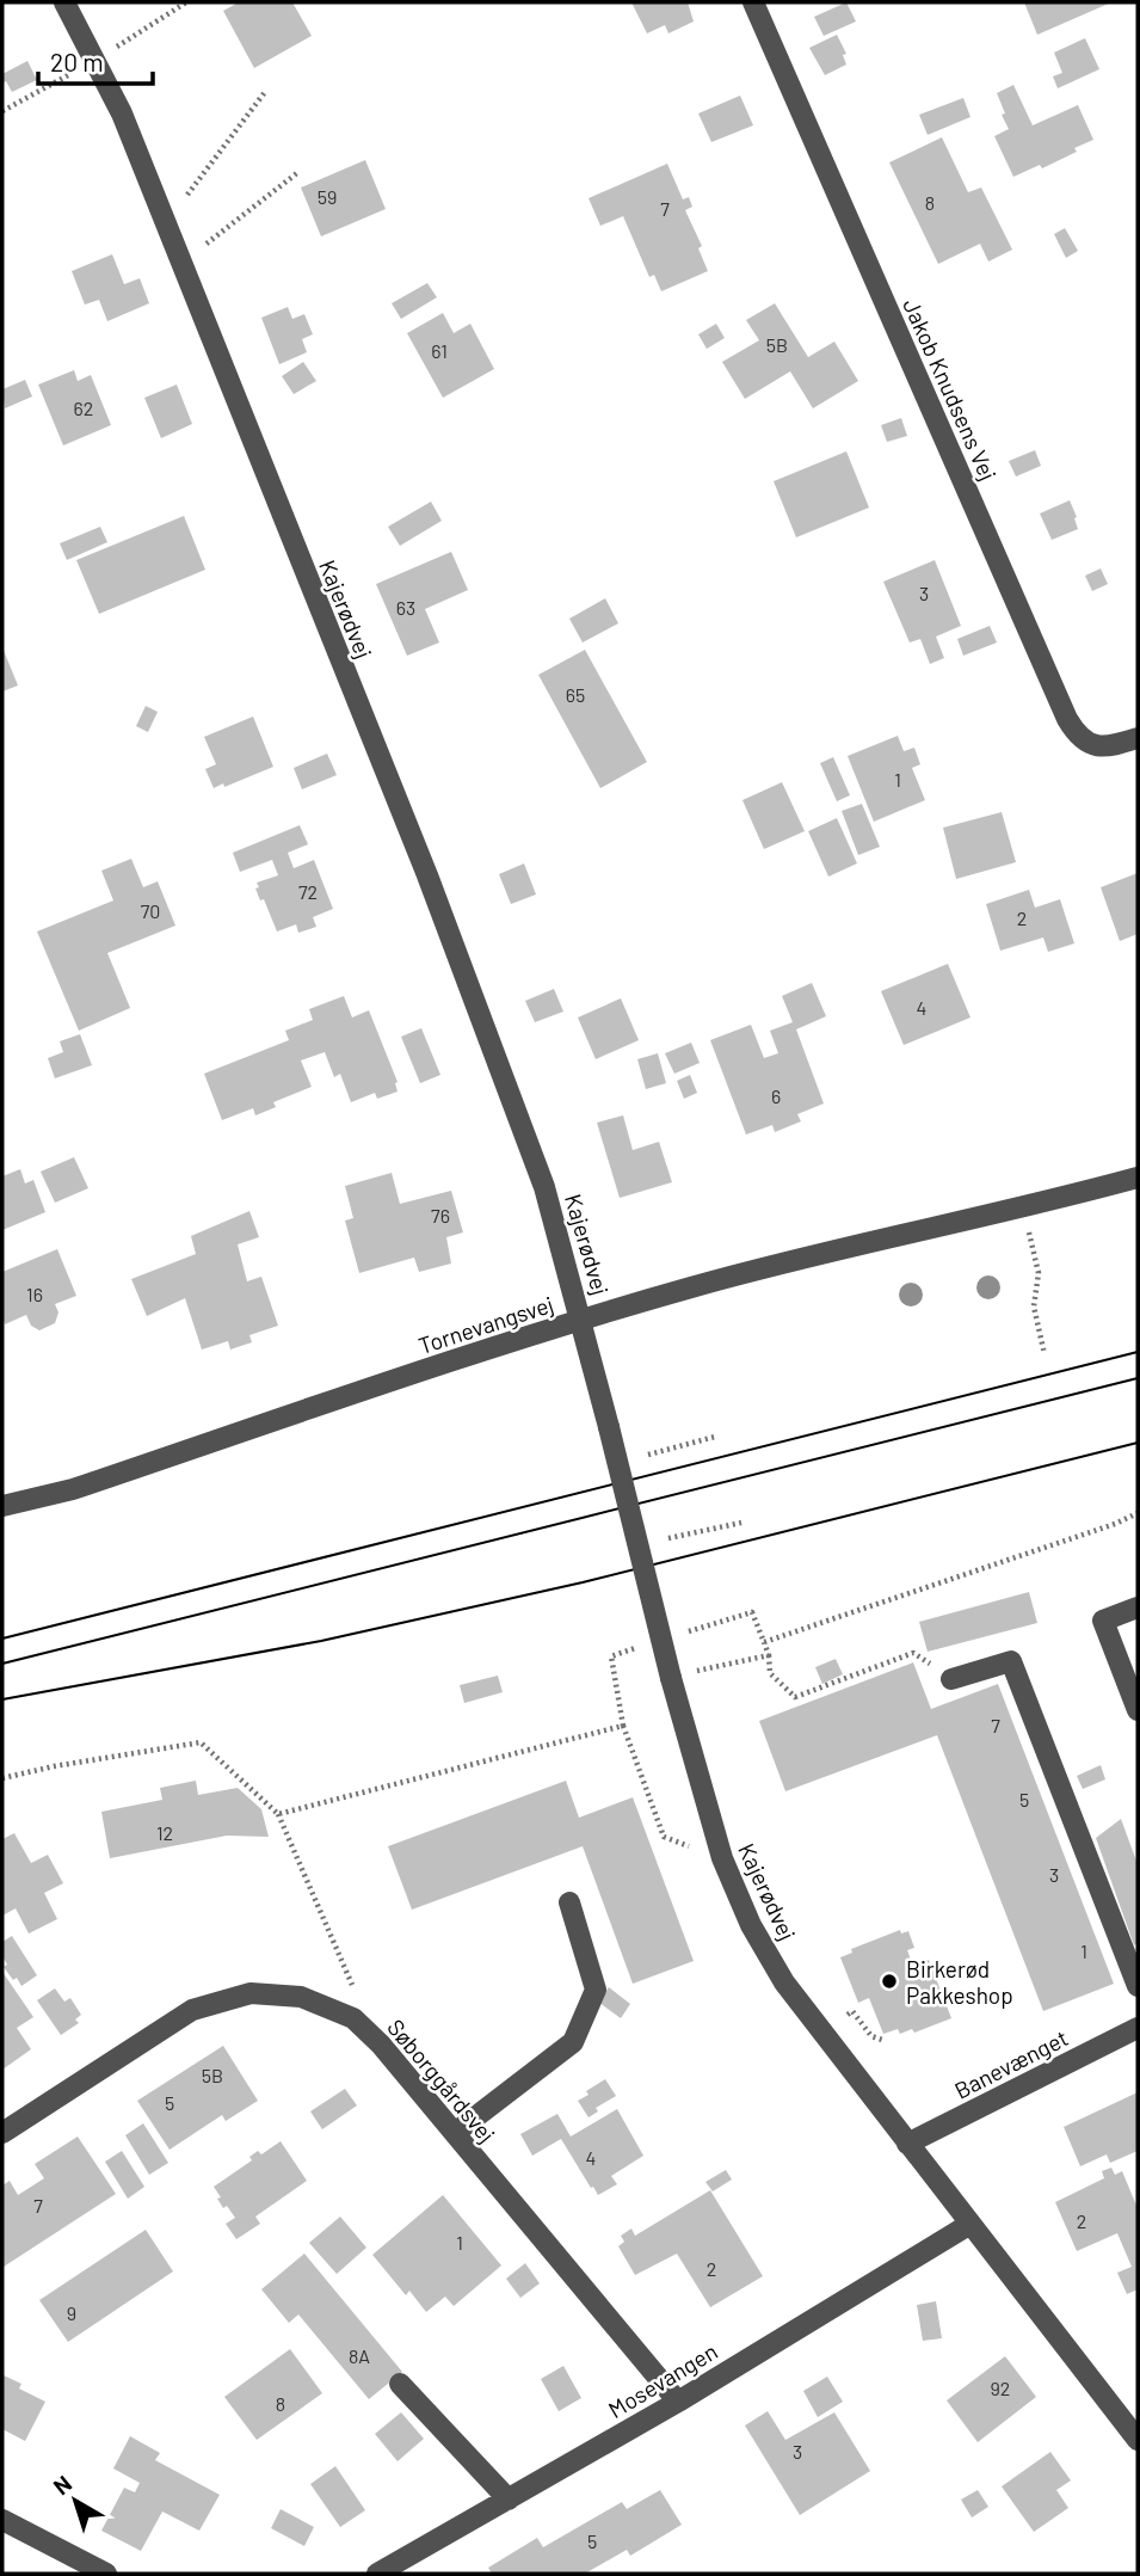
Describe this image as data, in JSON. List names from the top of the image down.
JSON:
{
  "streets": {
    "street": [
      "Jakob Knudsens Vej",
      "Kajerødvej",
      "Tornevangsvej",
      "Banevænget",
      "Søborggårdsvej",
      "Mosevangen"
    ]
  },
  "crossings": [
    ["Kajerødvej", "Tornevangsvej"],
    ["Kajerødvej", "Banevænget"],
    ["Kajerødvej", "Mosevangen"],
    ["Søborggårdsvej", "Mosevangen"]
  ],
  "places": ["Birkerød Pakkeshop"],
  "house_numbers": [
    "59",
    "8",
    "7",
    "5B",
    "61",
    "62",
    "3",
    "63",
    "65",
    "1",
    "72",
    "70",
    "2",
    "4",
    "6",
    "76",
    "16",
    "7",
    "5",
    "12",
    "3",
    "1",
    "5B",
    "5",
    "4",
    "7",
    "2",
    "1",
    "2",
    "9",
    "8A",
    "92",
    "8",
    "3",
    "5"
  ],
  "scale_bar": "20 m",
  "north": "top left"
}
